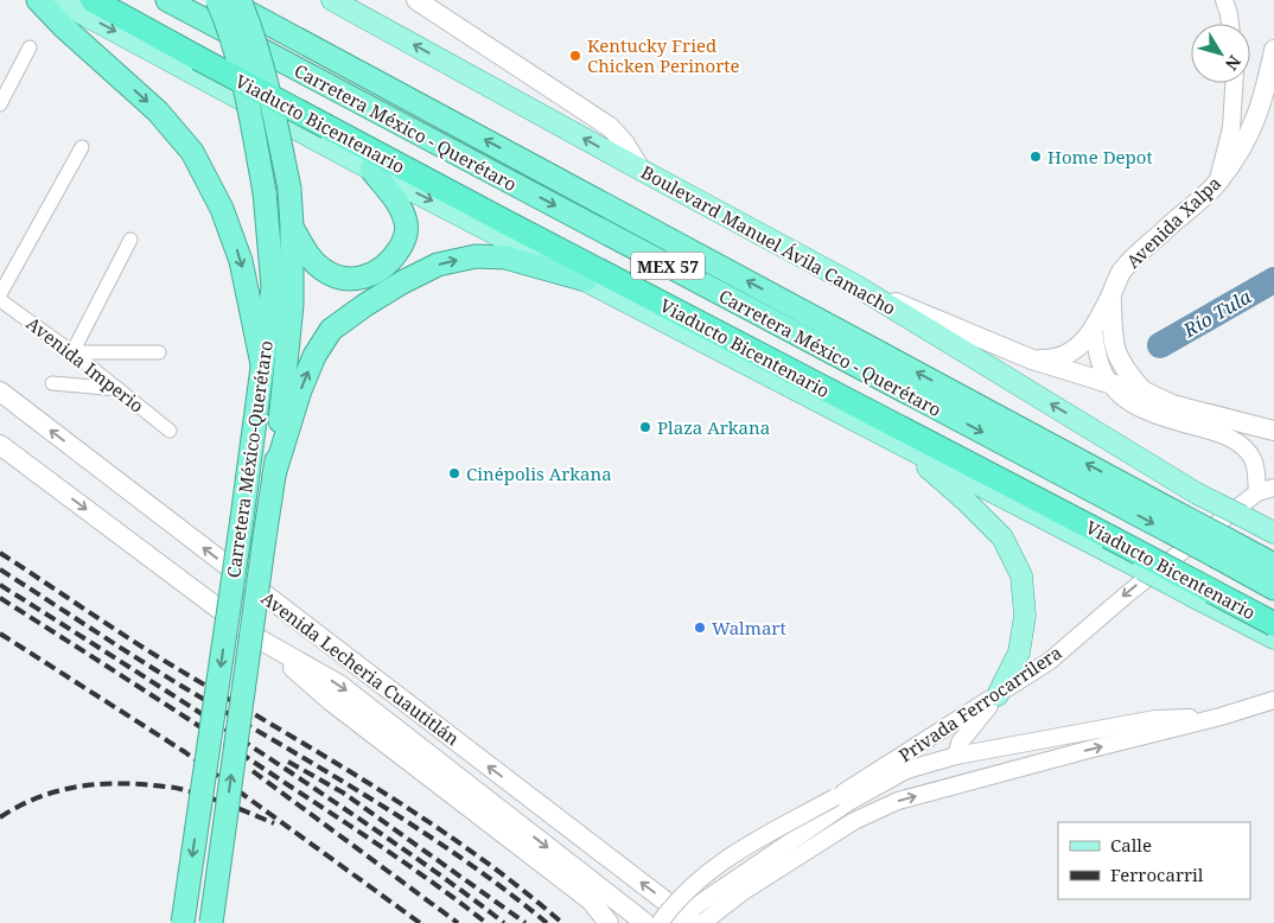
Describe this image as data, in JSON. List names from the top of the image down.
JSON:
{
  "streets": {
    "highway": [
      "Viaducto Bicentenario",
      "Carretera México - Querétaro",
      "MEX 57",
      "Carretera México-Querétaro"
    ],
    "main road": ["Avenida Xalpa", "Boulevard Manuel Ávila Camacho", "Avenida Lecheria Cuautitlán"],
    "street": ["Avenida Imperio", "Privada Ferrocarrilera"]
  },
  "water": ["Río Tula"],
  "places": [
    "Kentucky Fried Chicken Perinorte",
    "Home Depot",
    "Plaza Arkana",
    "Cinépolis Arkana",
    "Walmart"
  ],
  "legend": ["Calle", "Ferrocarril"],
  "north": "bottom right"
}
